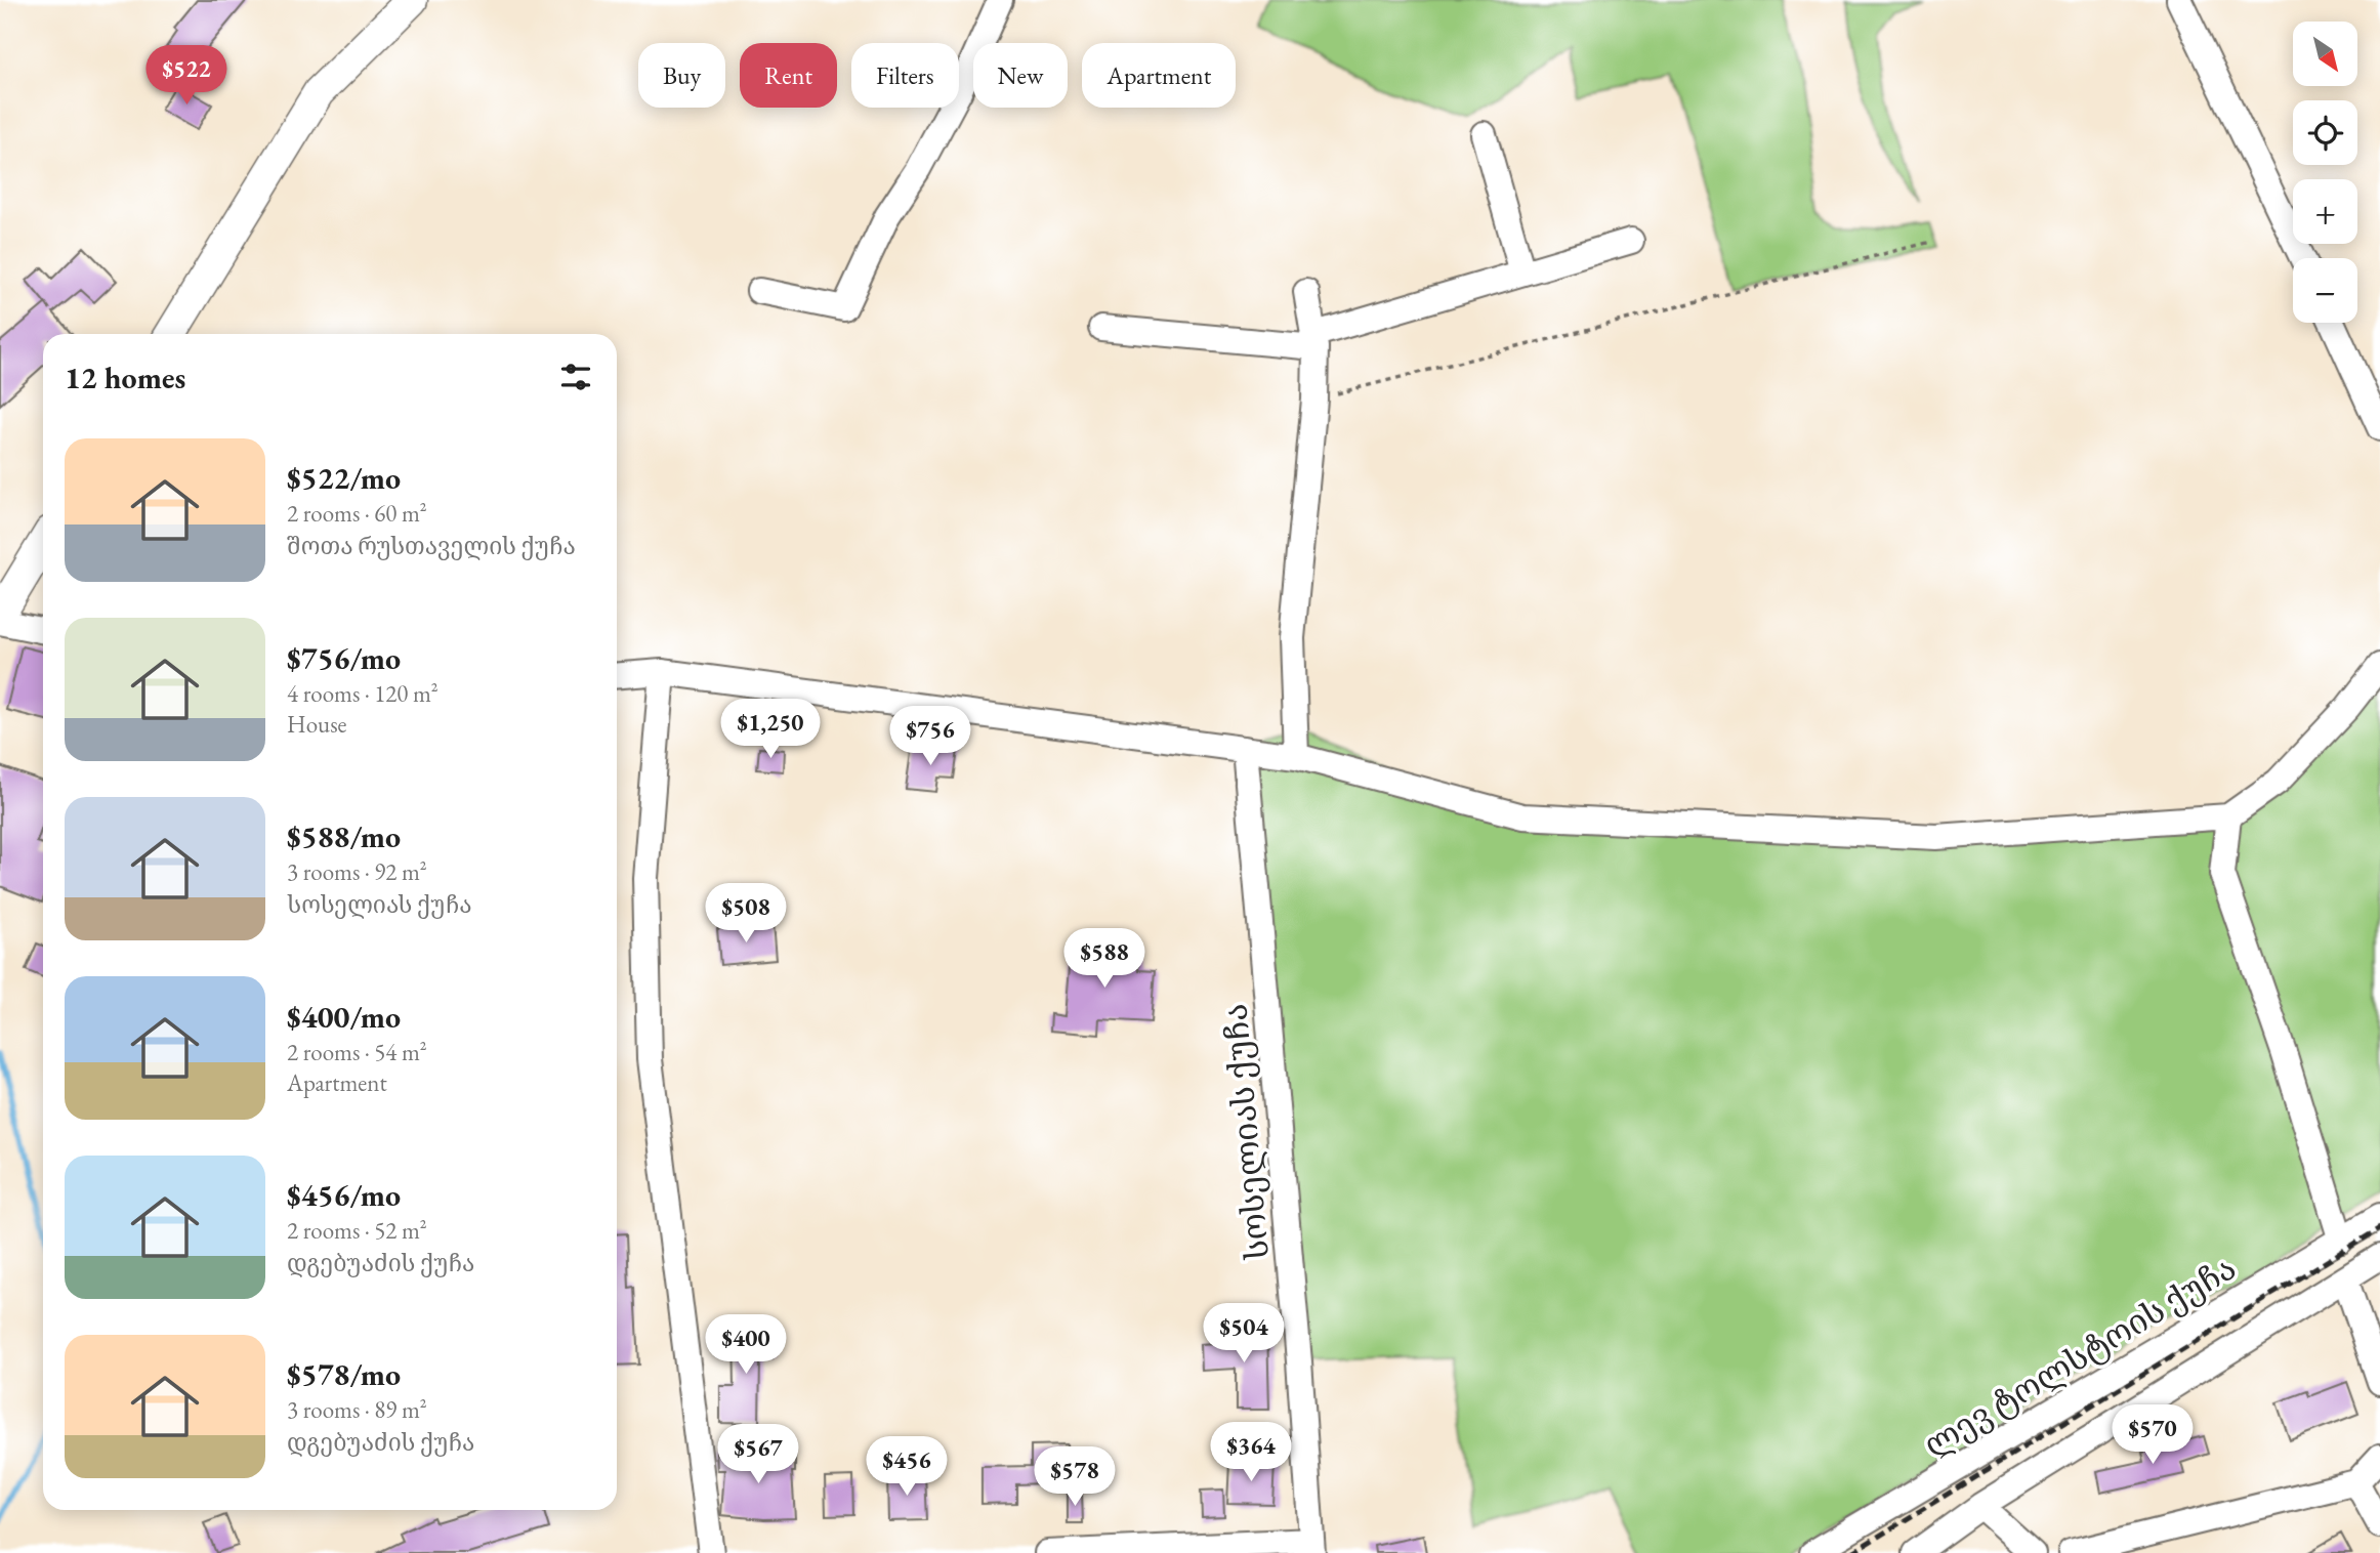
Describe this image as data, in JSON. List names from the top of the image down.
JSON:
{
  "streets": {
    "street": ["სოსელიას ქუჩა", "ლევ ტოლსტოის ქუჩა"]
  },
  "north": "bottom right",
  "page": {
    "map_buttons": ["+", "−"],
    "chip": [
      "Buy",
      "Rent",
      "Filters",
      "New",
      "Apartment"
    ],
    "price": [
      "$522",
      "$1,250",
      "$756",
      "$508",
      "$588",
      "$504",
      "$400",
      "$570",
      "$364",
      "$567",
      "$456",
      "$578"
    ],
    "heading": "12 homes",
    "list": [
      {
        "name": "$522/mo",
        "note": "2 rooms · 60 m² · შოთა რუსთაველის ქუჩა"
      },
      {
        "name": "$756/mo",
        "note": "4 rooms · 120 m² · House"
      },
      {
        "name": "$588/mo",
        "note": "3 rooms · 92 m² · სოსელიას ქუჩა"
      },
      {
        "name": "$400/mo",
        "note": "2 rooms · 54 m² · Apartment"
      },
      {
        "name": "$456/mo",
        "note": "2 rooms · 52 m² · დგებუაძის ქუჩა"
      },
      {
        "name": "$578/mo",
        "note": "3 rooms · 89 m² · დგებუაძის ქუჩა"
      }
    ]
  }
}
